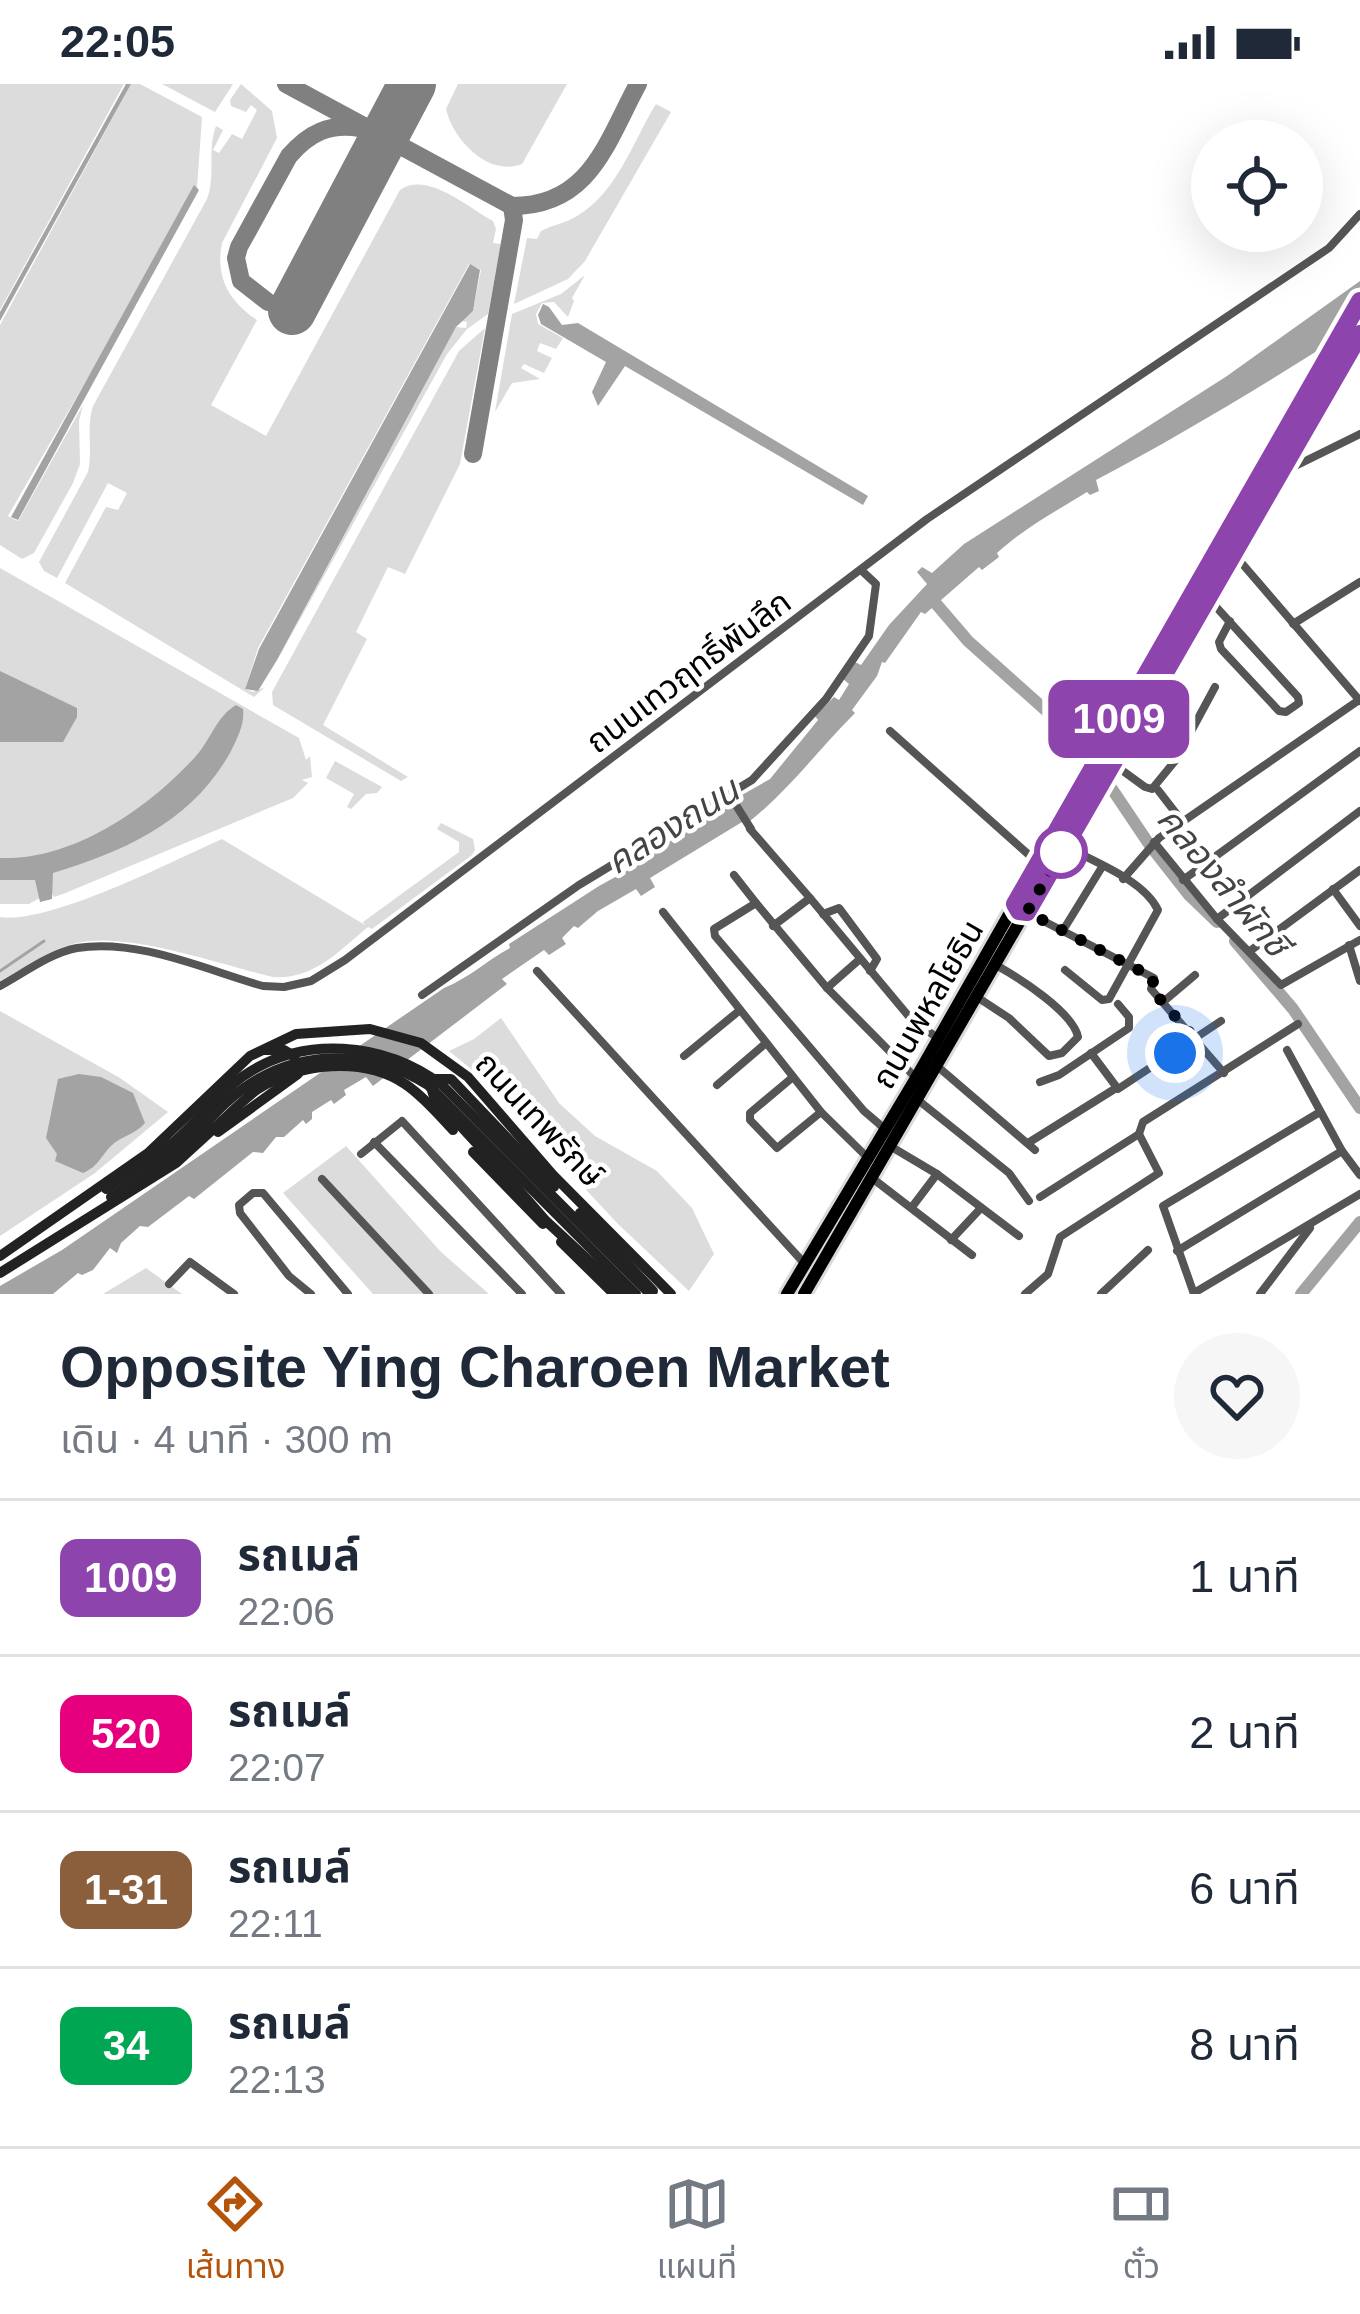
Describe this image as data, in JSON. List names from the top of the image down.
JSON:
{
  "streets": {
    "main road": ["ถนนพหลโยธิน", "ถนนเทพรักษ์"],
    "street": ["ถนนเทวฤทธิ์พันลึก"]
  },
  "water": ["คลองถนน", "คลองลำผักชี"],
  "lines": ["bus line 1009"],
  "page": {
    "status": "22:05",
    "on_map": "1009",
    "heading": ["Opposite Ying Charoen Market", "เดิน · 4 นาที · 300 m"],
    "list": [
      {
        "mark": "1009",
        "name": "รถเมล์",
        "note": "22:06",
        "value": "1 นาที"
      },
      {
        "mark": "520",
        "name": "รถเมล์",
        "note": "22:07",
        "value": "2 นาที"
      },
      {
        "mark": "1-31",
        "name": "รถเมล์",
        "note": "22:11",
        "value": "6 นาที"
      },
      {
        "mark": "34",
        "name": "รถเมล์",
        "note": "22:13",
        "value": "8 นาที"
      }
    ],
    "tabs": ["เส้นทาง", "แผนที่", "ตั๋ว"]
  }
}
